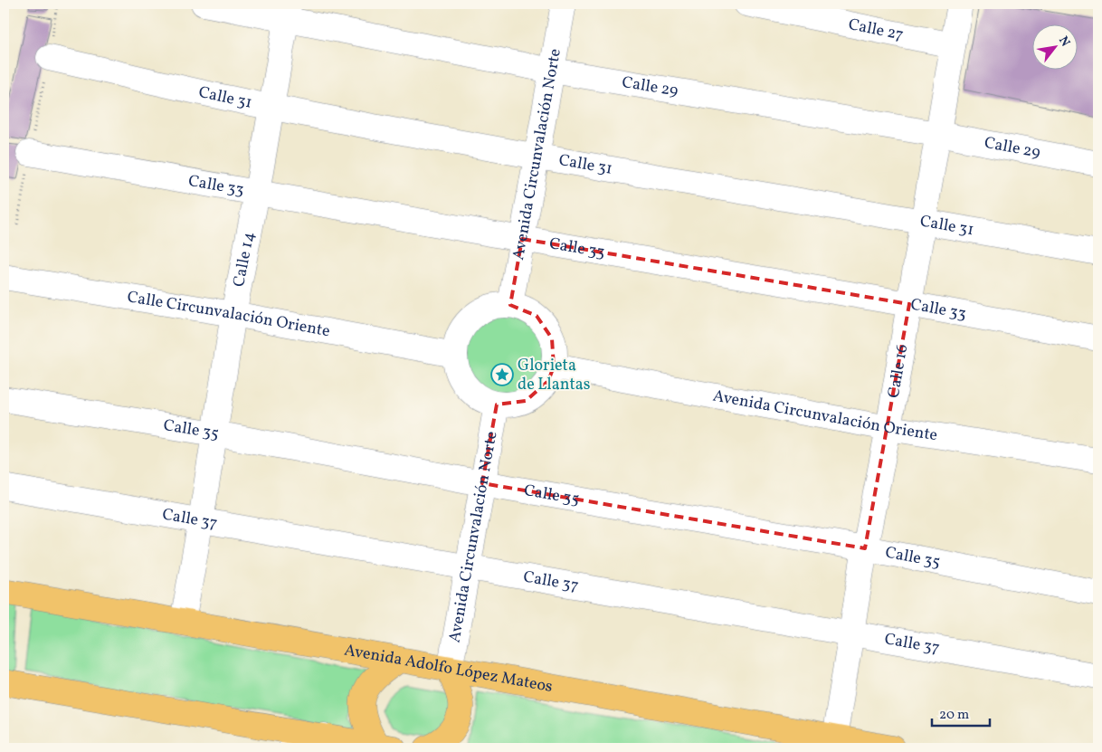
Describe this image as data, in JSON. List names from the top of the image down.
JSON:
{
  "streets": {
    "main road": ["Avenida Adolfo López Mateos"],
    "street": [
      "Calle 27",
      "Calle 29",
      "Calle 31",
      "Avenida Circunvalación Norte",
      "Calle 33",
      "Calle 14",
      "Calle Circunvalación Oriente",
      "Calle 16",
      "Avenida Circunvalación Oriente",
      "Calle 35",
      "Calle 37"
    ]
  },
  "crossings": [
    ["Calle 27", "Calle 16"],
    ["Calle 29", "Avenida Circunvalación Norte"],
    ["Calle 29", "Calle 14"],
    ["Calle 29", "Calle 16"],
    ["Calle 31", "Avenida Circunvalación Norte"],
    ["Calle 31", "Calle 14"],
    ["Calle 31", "Calle 16"],
    ["Avenida Circunvalación Norte", "Calle 33"],
    ["Avenida Circunvalación Norte", "Calle Circunvalación Oriente"],
    ["Avenida Circunvalación Norte", "Avenida Circunvalación Oriente"],
    ["Avenida Circunvalación Norte", "Calle 35"],
    ["Avenida Circunvalación Norte", "Calle 37"],
    ["Avenida Circunvalación Norte", "Avenida Adolfo López Mateos"],
    ["Calle 33", "Calle 14"],
    ["Calle 33", "Calle 16"],
    ["Calle 14", "Calle Circunvalación Oriente"],
    ["Calle 14", "Calle 35"],
    ["Calle 14", "Calle 37"],
    ["Calle 14", "Avenida Adolfo López Mateos"],
    ["Calle Circunvalación Oriente", "Avenida Circunvalación Oriente"],
    ["Calle 16", "Avenida Circunvalación Oriente"],
    ["Calle 16", "Calle 35"],
    ["Calle 16", "Calle 37"],
    ["Calle 16", "Avenida Adolfo López Mateos"]
  ],
  "places": {
    "place": ["Glorieta de Llantas"]
  },
  "scale_bar": "20 m",
  "north": "top right"
}
